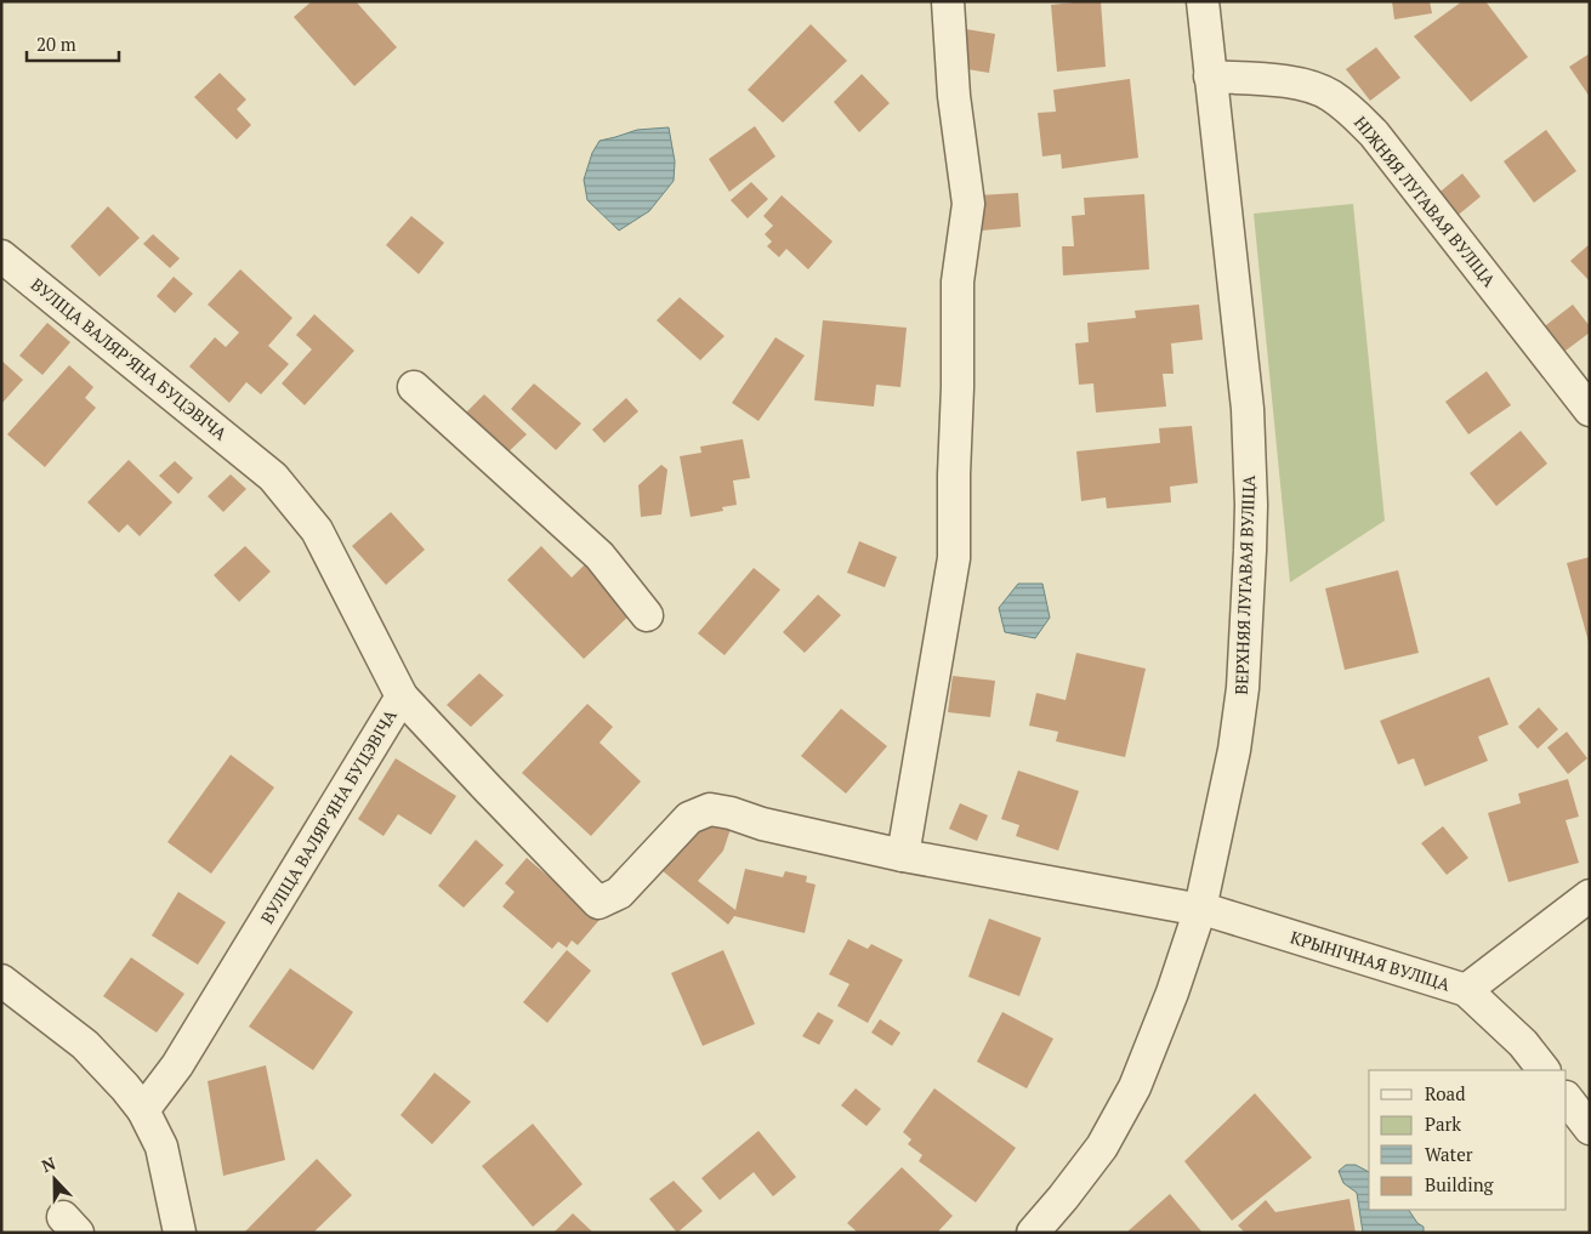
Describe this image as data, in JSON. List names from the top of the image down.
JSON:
{
  "streets": {
    "street": [
      "НІЖНЯЯ ЛУГАВАЯ ВУЛІЦА",
      "ВУЛІЦА ВАЛЯР'ЯНА БУЦЭВІЧА",
      "ВЕРХНЯЯ ЛУГАВАЯ ВУЛІЦА",
      "КРЫНІЧНАЯ ВУЛІЦА"
    ]
  },
  "crossings": [
    ["НІЖНЯЯ ЛУГАВАЯ ВУЛІЦА", "ВЕРХНЯЯ ЛУГАВАЯ ВУЛІЦА"],
    ["ВУЛІЦА ВАЛЯР'ЯНА БУЦЭВІЧА", "КРЫНІЧНАЯ ВУЛІЦА"],
    ["ВЕРХНЯЯ ЛУГАВАЯ ВУЛІЦА", "КРЫНІЧНАЯ ВУЛІЦА"]
  ],
  "legend": [
    "Road",
    "Park",
    "Water",
    "Building"
  ],
  "scale_bar": "20 m",
  "north": "top"
}
